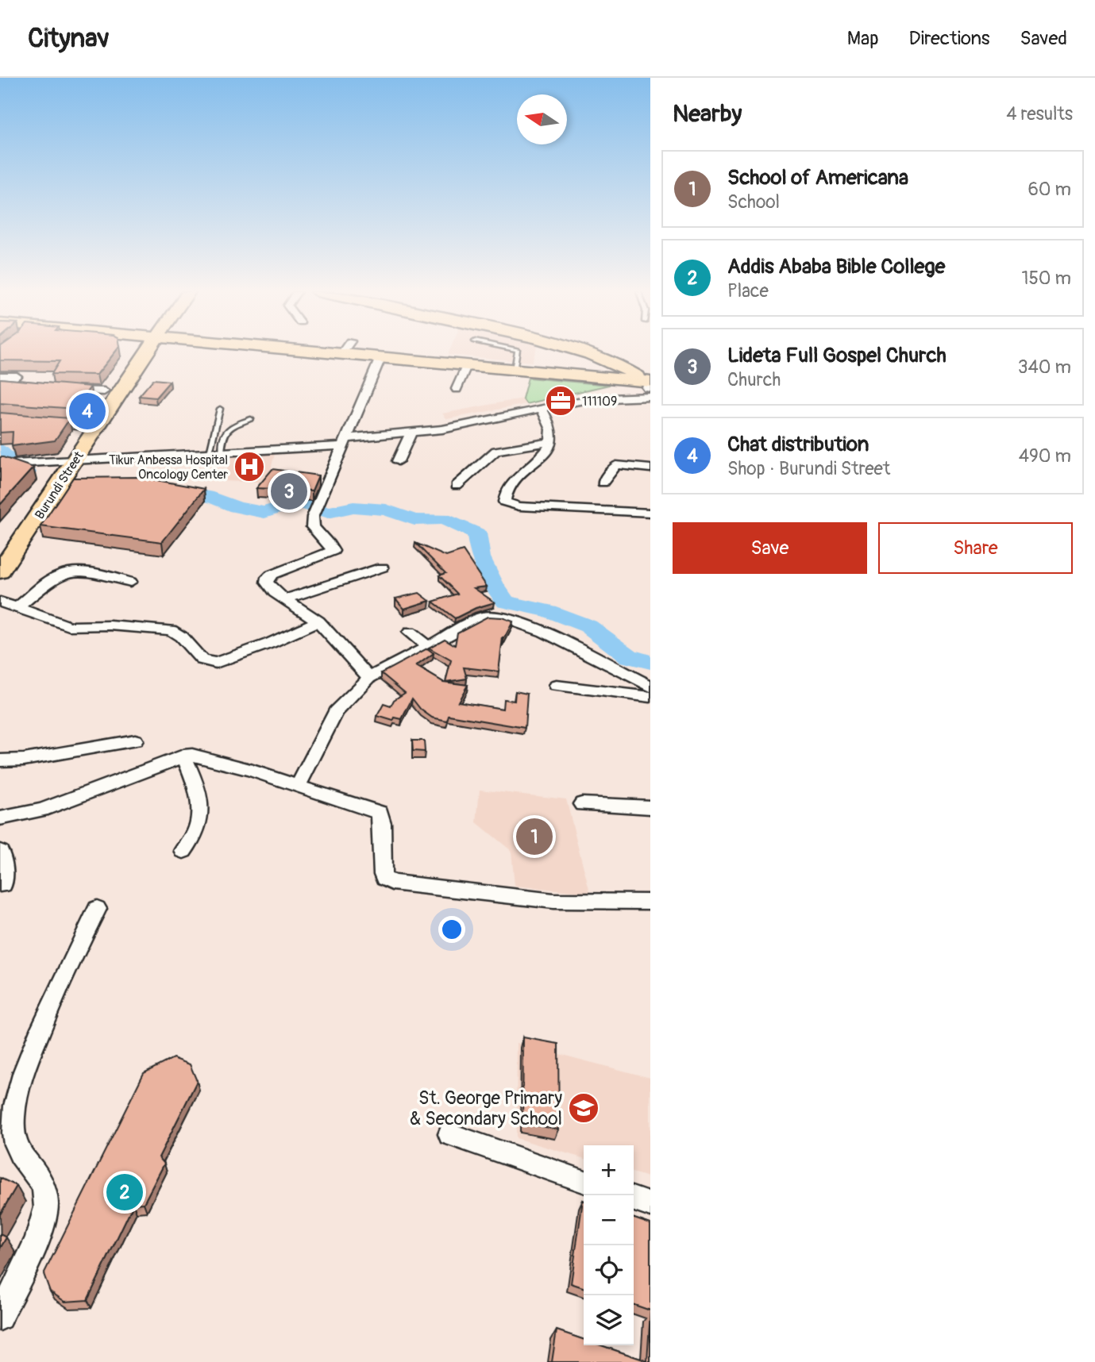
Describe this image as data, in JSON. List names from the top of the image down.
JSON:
{
  "streets": {
    "main road": ["Burundi Street"]
  },
  "places": {
    "office": ["111109"],
    "hospital": ["Tikur Anbessa Hospital Oncology Center"],
    "school or university": ["St. George Primary & Secondary School"]
  },
  "north": "left",
  "page": {
    "header": "Citynav",
    "nav": ["Map", "Directions", "Saved"],
    "heading": ["Nearby", "4 results"],
    "list": [
      {
        "mark": "1",
        "name": "School of Americana",
        "note": "School",
        "value": "60 m"
      },
      {
        "mark": "2",
        "name": "Addis Ababa Bible College",
        "note": "Place",
        "value": "150 m"
      },
      {
        "mark": "3",
        "name": "Lideta Full Gospel Church",
        "note": "Church",
        "value": "340 m"
      },
      {
        "mark": "4",
        "name": "Chat distribution",
        "note": "Shop · Burundi Street",
        "value": "490 m"
      }
    ],
    "pins": [
      "4",
      "3",
      "1",
      "2"
    ],
    "buttons": ["Save", "Share"],
    "map_buttons": ["+", "−"]
  }
}
